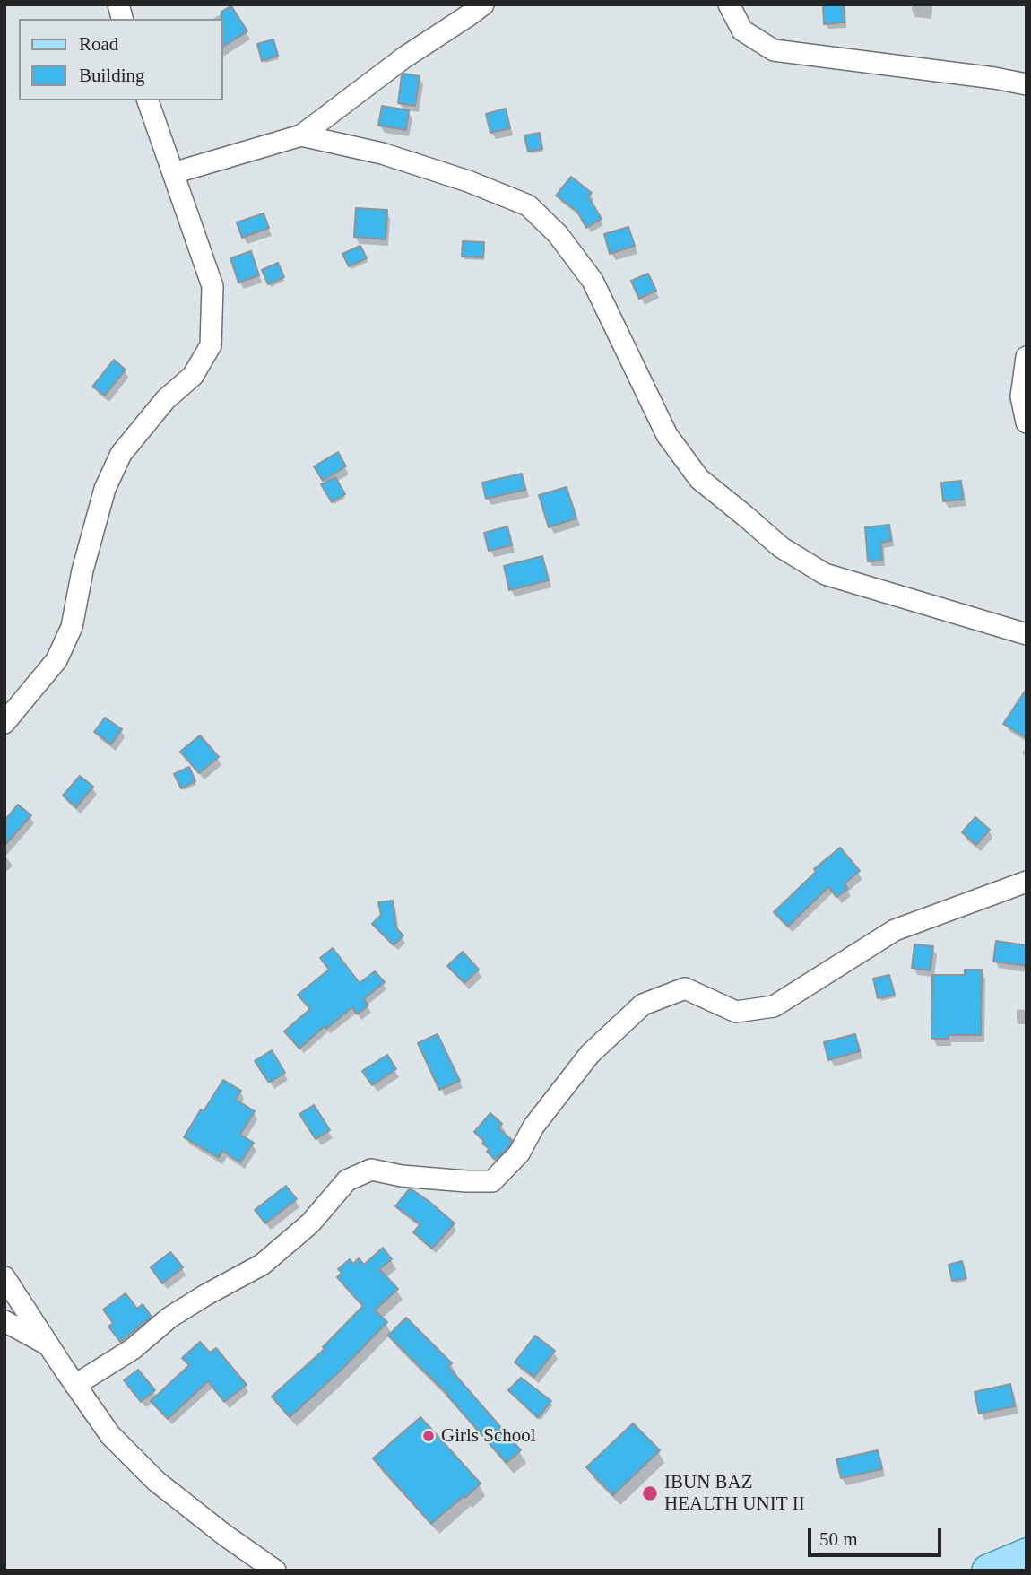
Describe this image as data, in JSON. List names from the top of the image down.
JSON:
{
  "places": ["Girls School", "IBUN BAZ HEALTH UNIT II"],
  "legend": ["Road", "Building"],
  "scale_bar": "50 m"
}
